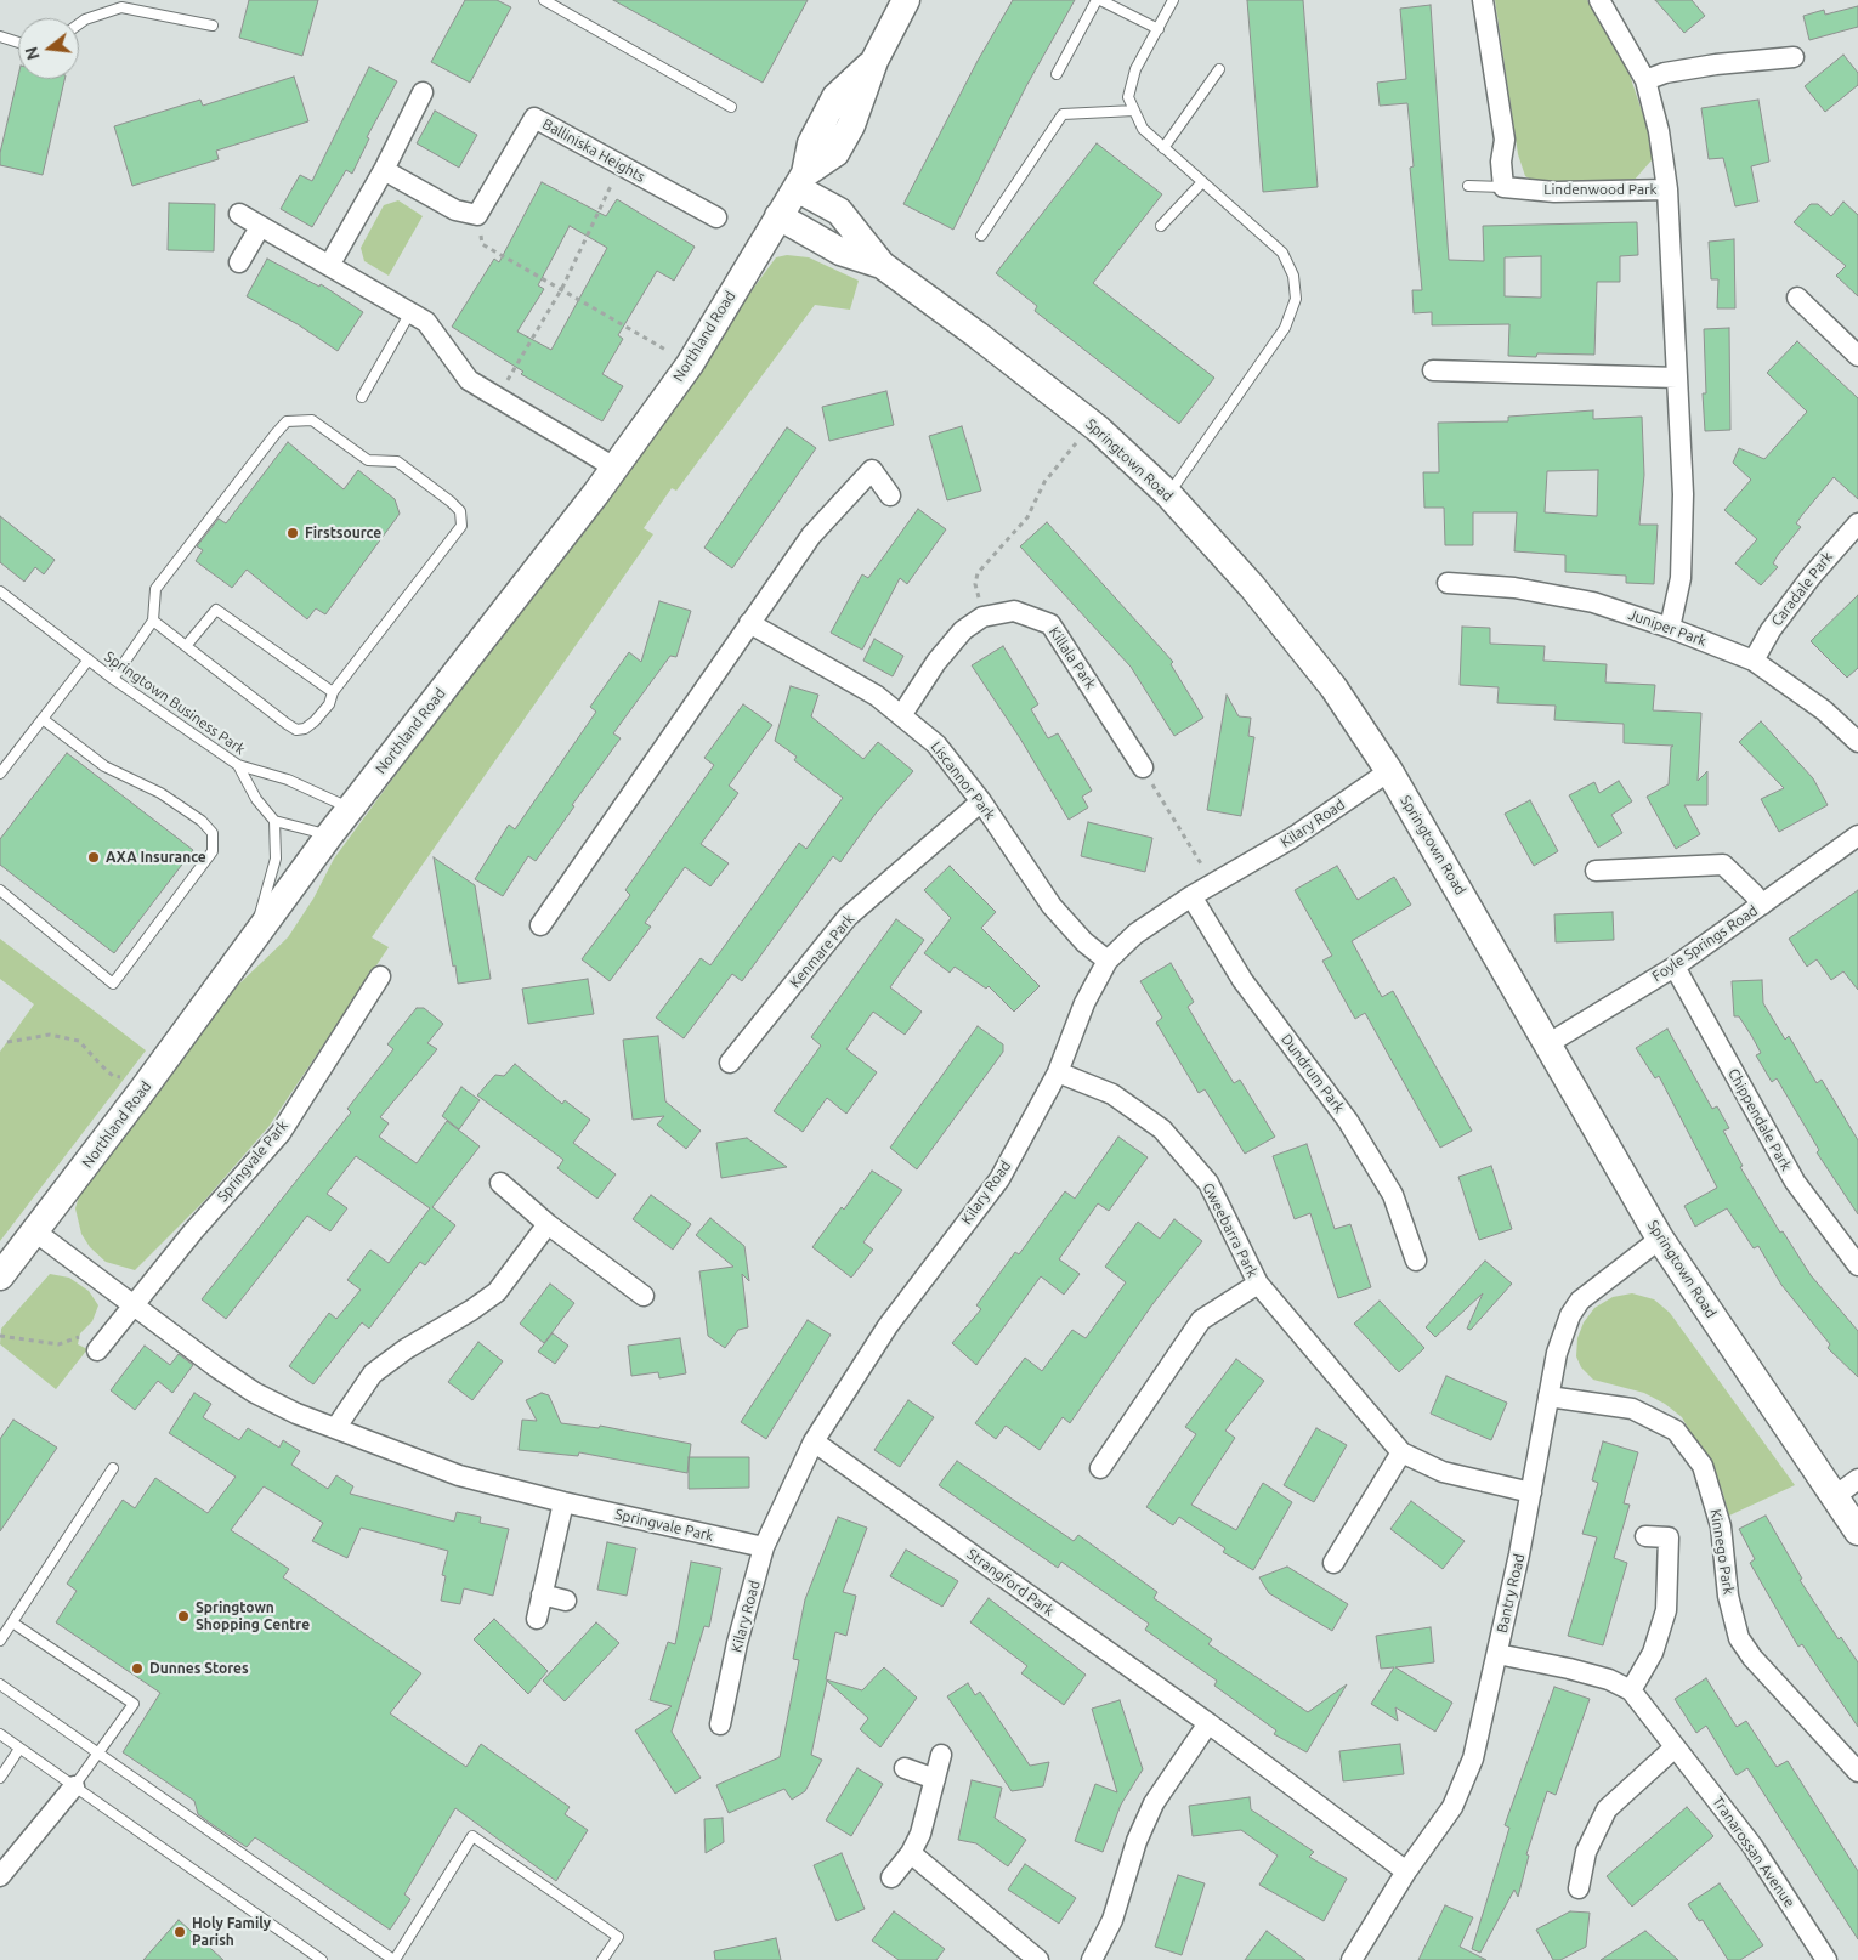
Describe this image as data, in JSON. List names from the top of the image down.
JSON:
{
  "streets": {
    "main road": ["Northland Road", "Springtown Road"],
    "street": [
      "Balliniska Heights",
      "Lindenwood Park",
      "Caradale Park",
      "Juniper Park",
      "Killala Park",
      "Liscannor Park",
      "Kilary Road",
      "Foyle Springs Road",
      "Kenmare Park",
      "Dundrum Park",
      "Chippendale Park",
      "Springvale Park",
      "Gweebarra Park",
      "Kinnego Park",
      "Strangford Park",
      "Bantry Road",
      "Tranarossan Avenue"
    ],
    "lane": ["Springtown Business Park"]
  },
  "crossings": [
    ["Lindenwood Park", "Juniper Park"],
    ["Northland Road", "Springtown Road"],
    ["Northland Road", "Springtown Business Park"],
    ["Northland Road", "Springvale Park"],
    ["Springtown Road", "Kilary Road"],
    ["Springtown Road", "Foyle Springs Road"],
    ["Springtown Road", "Bantry Road"],
    ["Caradale Park", "Juniper Park"],
    ["Killala Park", "Liscannor Park"],
    ["Liscannor Park", "Kilary Road"],
    ["Liscannor Park", "Kenmare Park"],
    ["Kilary Road", "Dundrum Park"],
    ["Kilary Road", "Springvale Park"],
    ["Kilary Road", "Gweebarra Park"],
    ["Kilary Road", "Strangford Park"],
    ["Foyle Springs Road", "Chippendale Park"],
    ["Gweebarra Park", "Bantry Road"],
    ["Kinnego Park", "Bantry Road"],
    ["Strangford Park", "Bantry Road"],
    ["Bantry Road", "Tranarossan Avenue"]
  ],
  "places": [
    "Firstsource",
    "AXA Insurance",
    "Springtown Shopping Centre",
    "Dunnes Stores",
    "Holy Family Parish"
  ],
  "north": "left"
}
